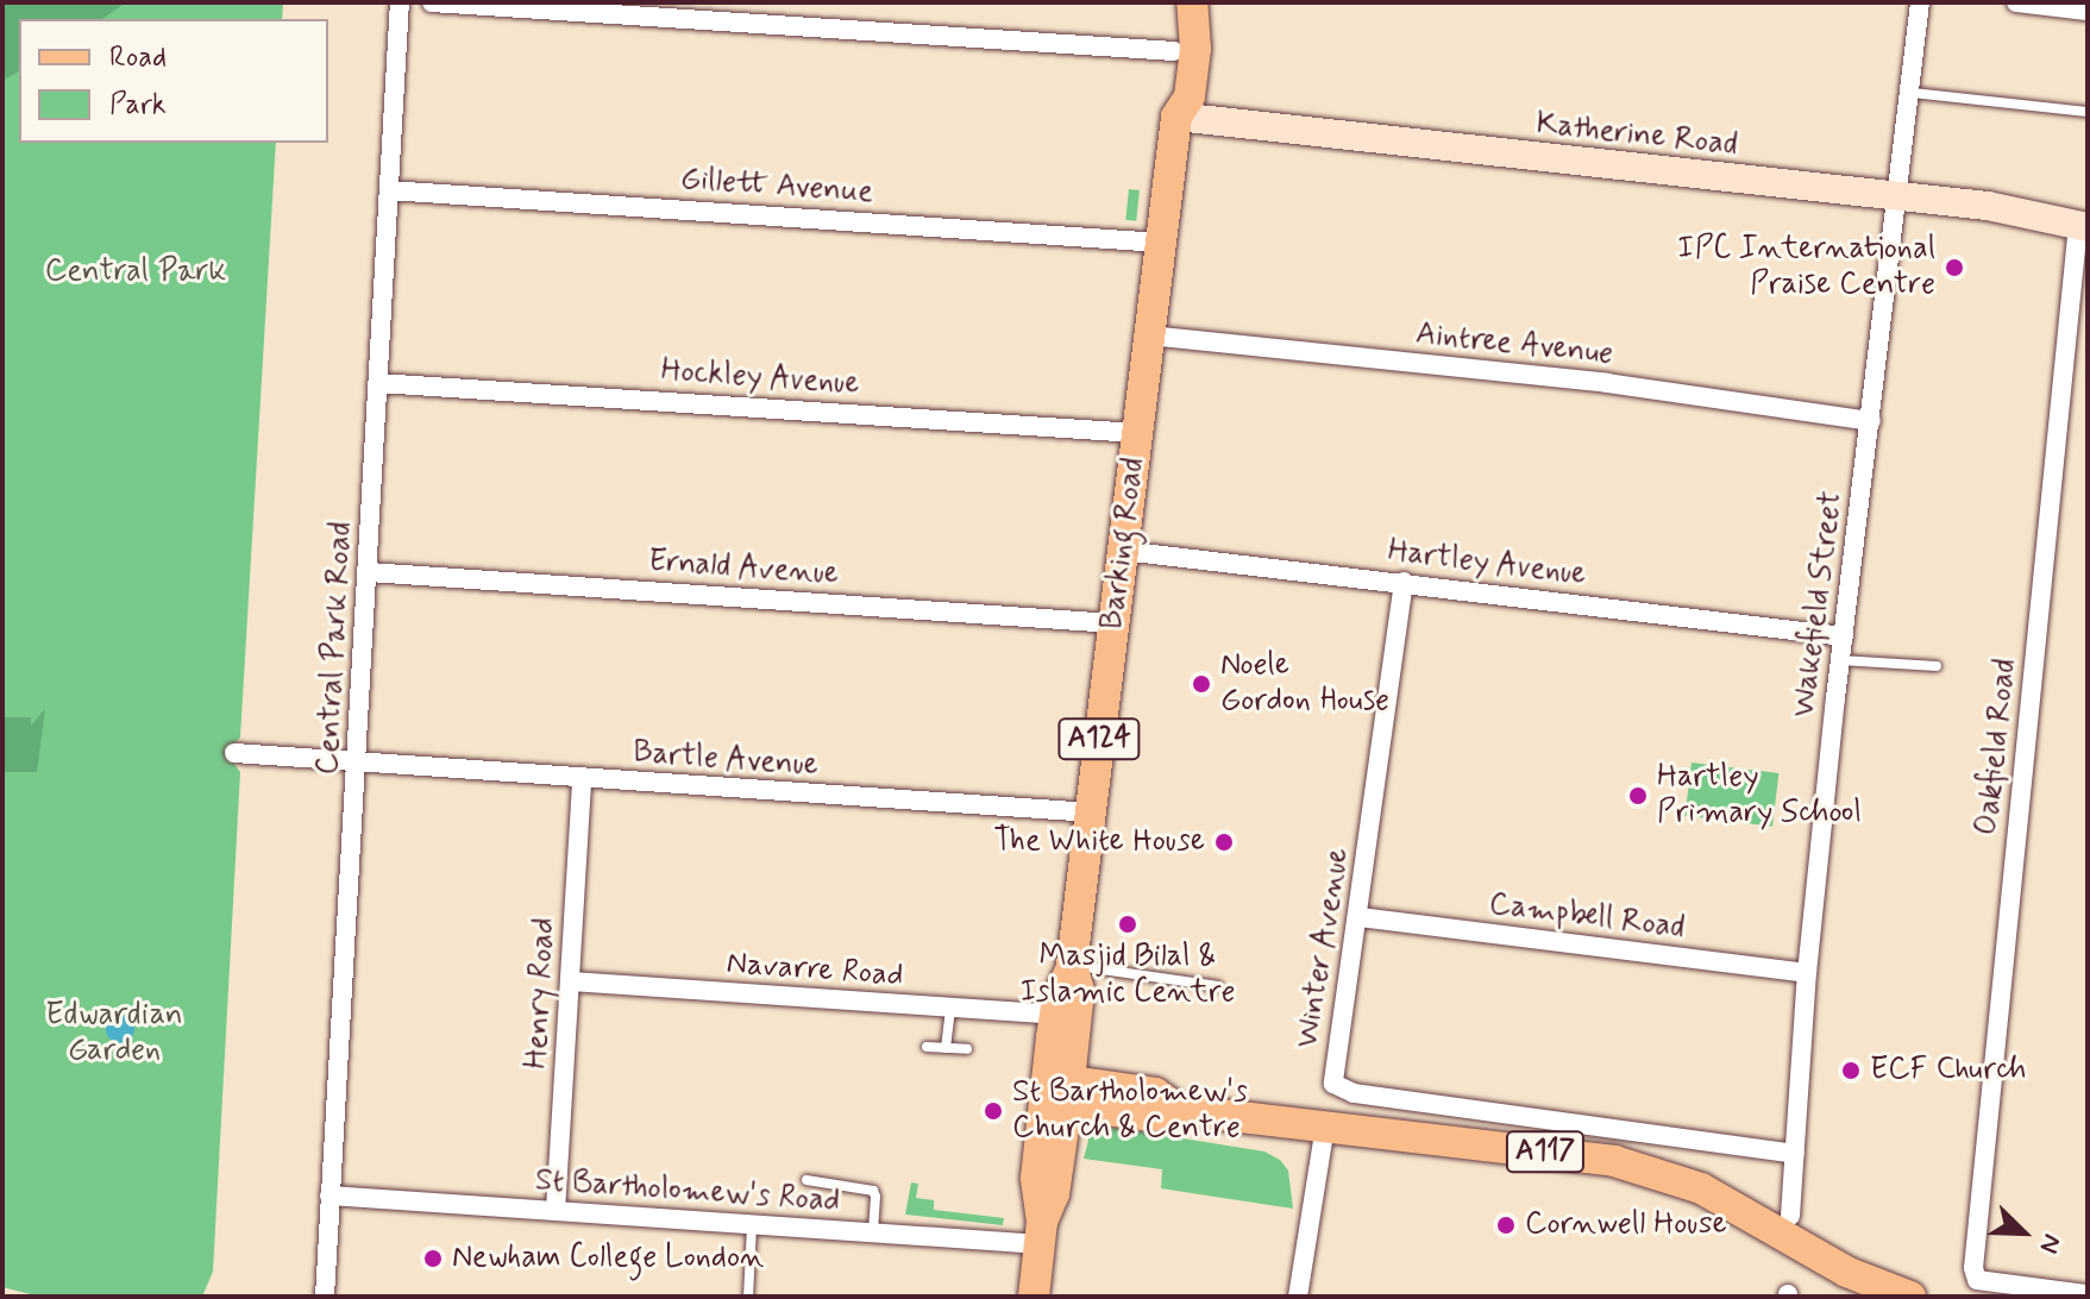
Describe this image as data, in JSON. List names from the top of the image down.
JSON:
{
  "streets": {
    "main road": [
      "Katherine Road",
      "Barking Road",
      "A124",
      "A117"
    ],
    "street": [
      "Gillett Avenue",
      "Aintree Avenue",
      "Hockley Avenue",
      "Hartley Avenue",
      "Ernald Avenue",
      "Wakefield Street",
      "Central Park Road",
      "Oakfield Road",
      "Bartle Avenue",
      "Campbell Road",
      "Winter Avenue",
      "Navarre Road",
      "Henry Road",
      "St Bartholomew's Road"
    ]
  },
  "crossings": [
    ["Katherine Road", "Barking Road"],
    ["Katherine Road", "Wakefield Street"],
    ["Katherine Road", "Oakfield Road"],
    ["Gillett Avenue", "Barking Road"],
    ["Gillett Avenue", "Central Park Road"],
    ["Aintree Avenue", "Barking Road"],
    ["Aintree Avenue", "Wakefield Street"],
    ["Hockley Avenue", "Barking Road"],
    ["Hockley Avenue", "Central Park Road"],
    ["Barking Road", "Hartley Avenue"],
    ["Barking Road", "Ernald Avenue"],
    ["Barking Road", "Bartle Avenue"],
    ["Barking Road", "Navarre Road"],
    ["Barking Road", "A117"],
    ["Barking Road", "St Bartholomew's Road"],
    ["Hartley Avenue", "Wakefield Street"],
    ["Hartley Avenue", "Winter Avenue"],
    ["Ernald Avenue", "Central Park Road"],
    ["Wakefield Street", "Campbell Road"],
    ["Wakefield Street", "Winter Avenue"],
    ["Central Park Road", "Bartle Avenue"],
    ["Central Park Road", "St Bartholomew's Road"],
    ["Bartle Avenue", "Henry Road"],
    ["Campbell Road", "Winter Avenue"],
    ["Navarre Road", "Henry Road"],
    ["Henry Road", "St Bartholomew's Road"]
  ],
  "parks": ["Central Park", "Edwardian Garden"],
  "places": [
    "IPC International Praise Centre",
    "Noele Gordon House",
    "Hartley Primary School",
    "The White House",
    "Masjid Bilal & Islamic Centre",
    "ECF Church",
    "St Bartholomew's Church & Centre",
    "Cornwell House",
    "Newham College London"
  ],
  "legend": ["Road", "Park"],
  "north": "bottom right"
}
